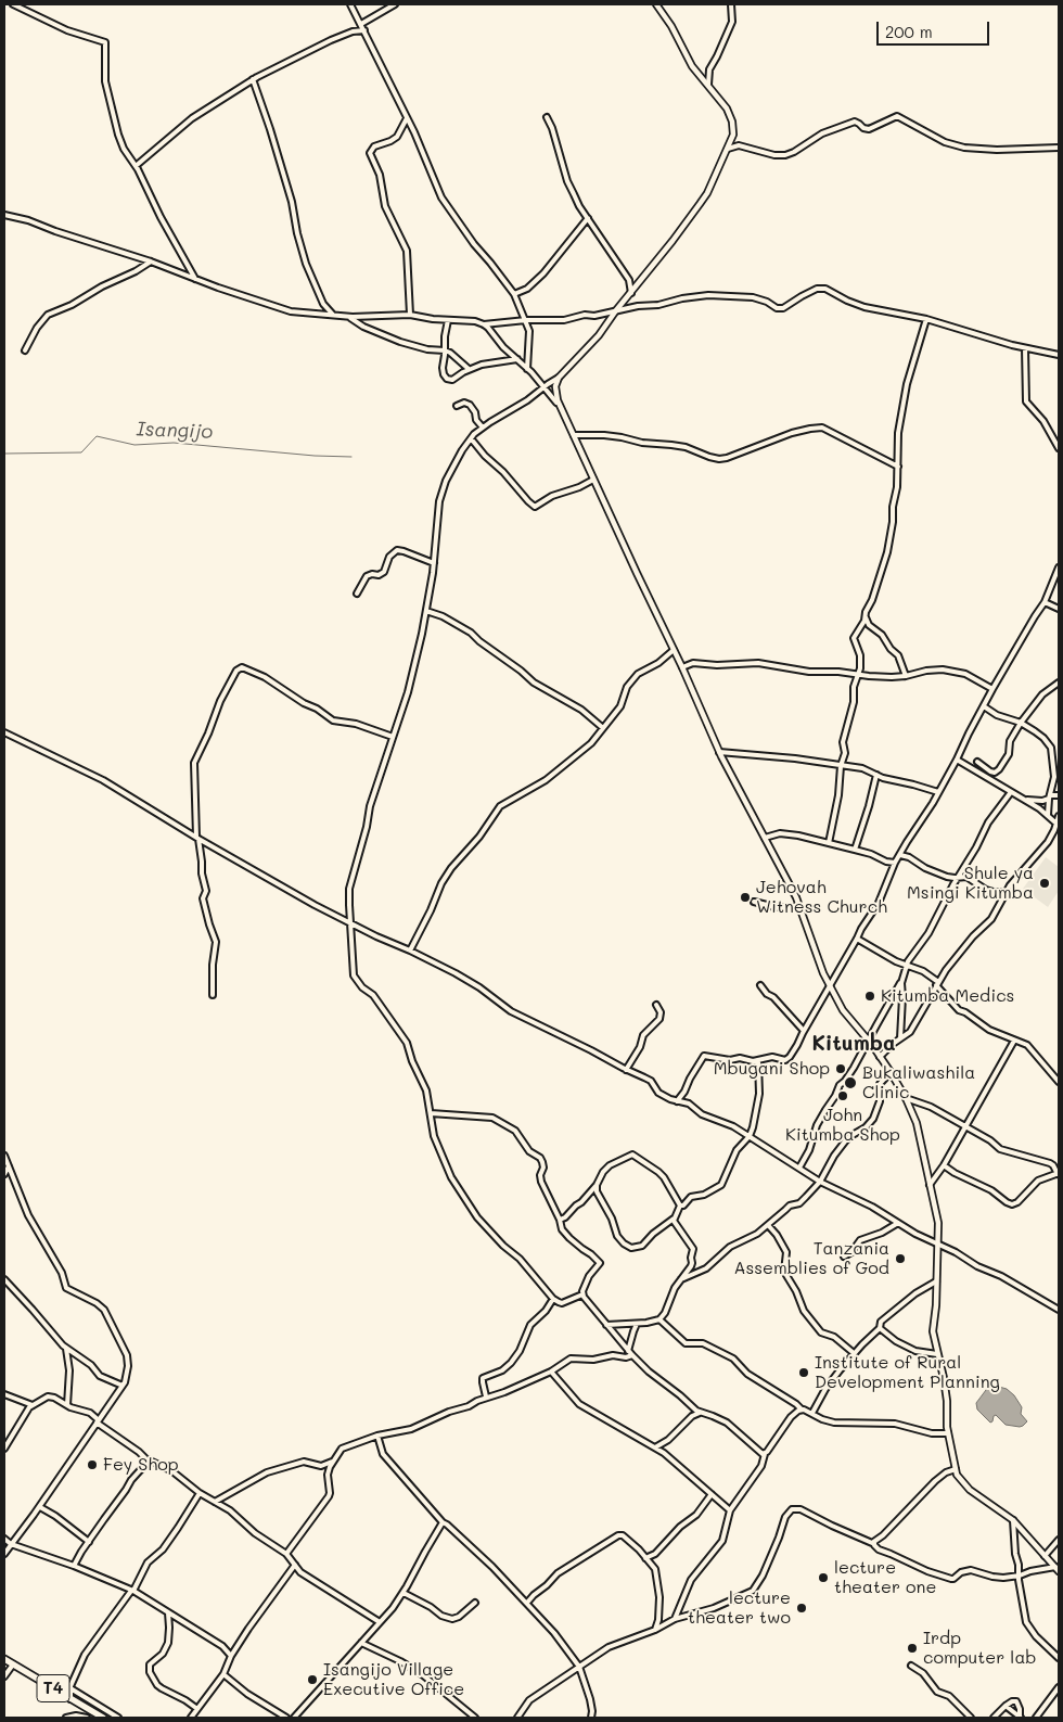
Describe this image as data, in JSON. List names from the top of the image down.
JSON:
{
  "streets": {
    "highway": ["T4"]
  },
  "districts": ["Kitumba"],
  "water": ["Isangijo"],
  "places": [
    "Shule ya Msingi Kitumba",
    "Jehovah Witness Church",
    "Kitumba Medics",
    "Mbugani Shop",
    "Bukaliwashila Clinic",
    "John Kitumba Shop",
    "Tanzania Assemblies of God",
    "Institute of Rural Development Planning",
    "Fey Shop",
    "lecture theater one",
    "lecture theater two",
    "Irdp computer lab",
    "Isangijo Village Executive Office"
  ],
  "scale_bar": "200 m"
}
